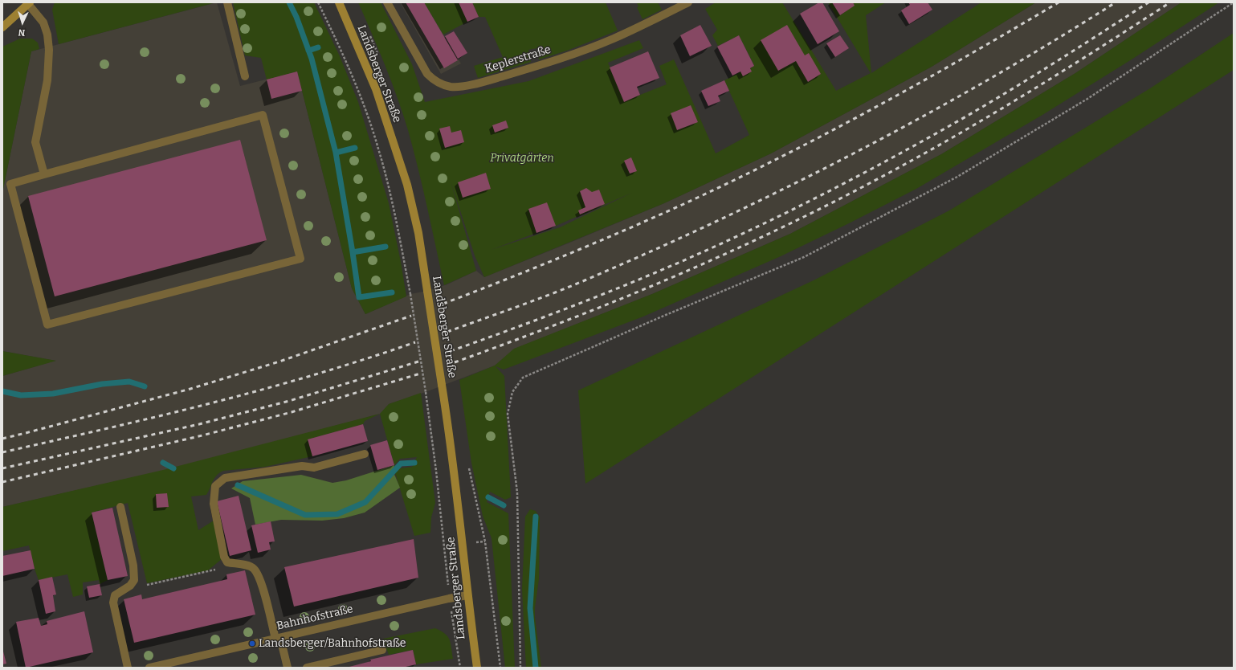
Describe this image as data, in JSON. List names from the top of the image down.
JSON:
{
  "streets": {
    "street": ["Keplerstraße", "Landsberger Straße", "Bahnhofstraße"]
  },
  "crossings": [
    ["Landsberger Straße", "Bahnhofstraße"]
  ],
  "parks": ["Privatgärten"],
  "places": ["Landsberger/Bahnhofstraße"],
  "north": "bottom"
}
